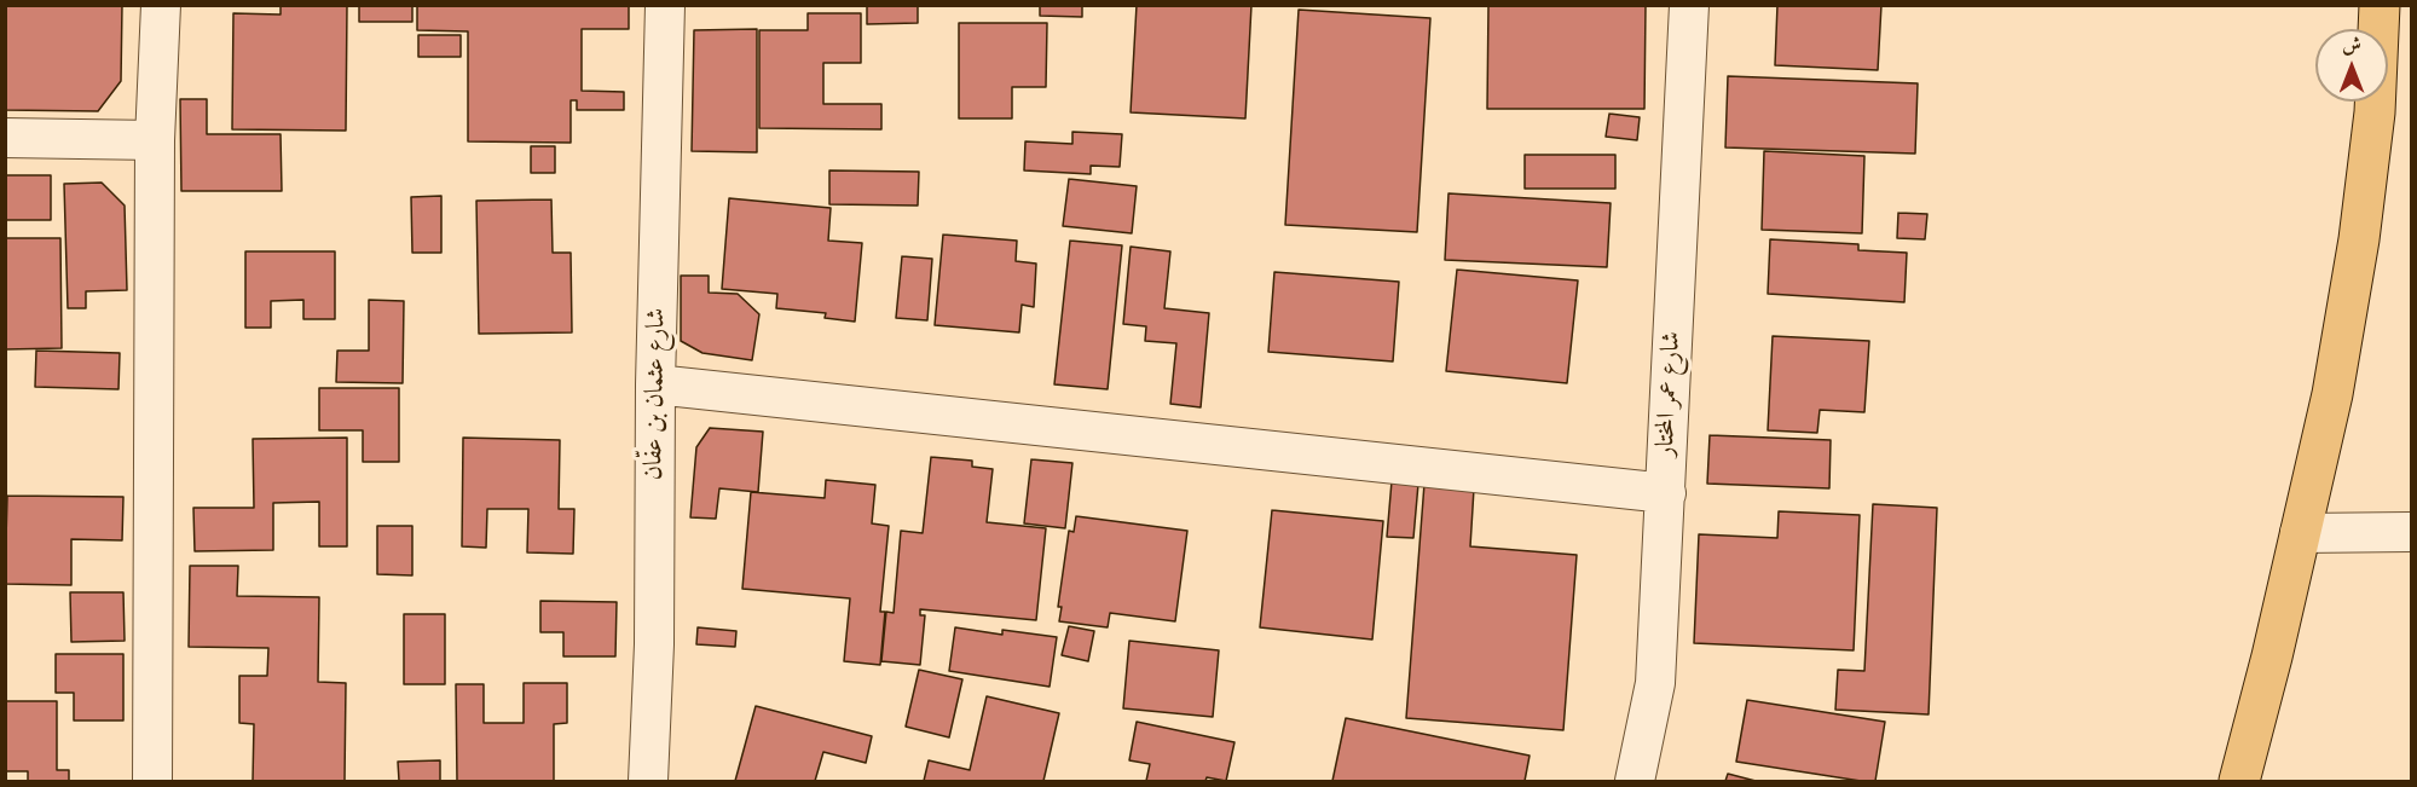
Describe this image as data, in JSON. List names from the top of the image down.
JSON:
{
  "streets": {
    "street": ["شارع عثمان بن عفّان", "شارع عمر المختار"]
  },
  "north": "top"
}
